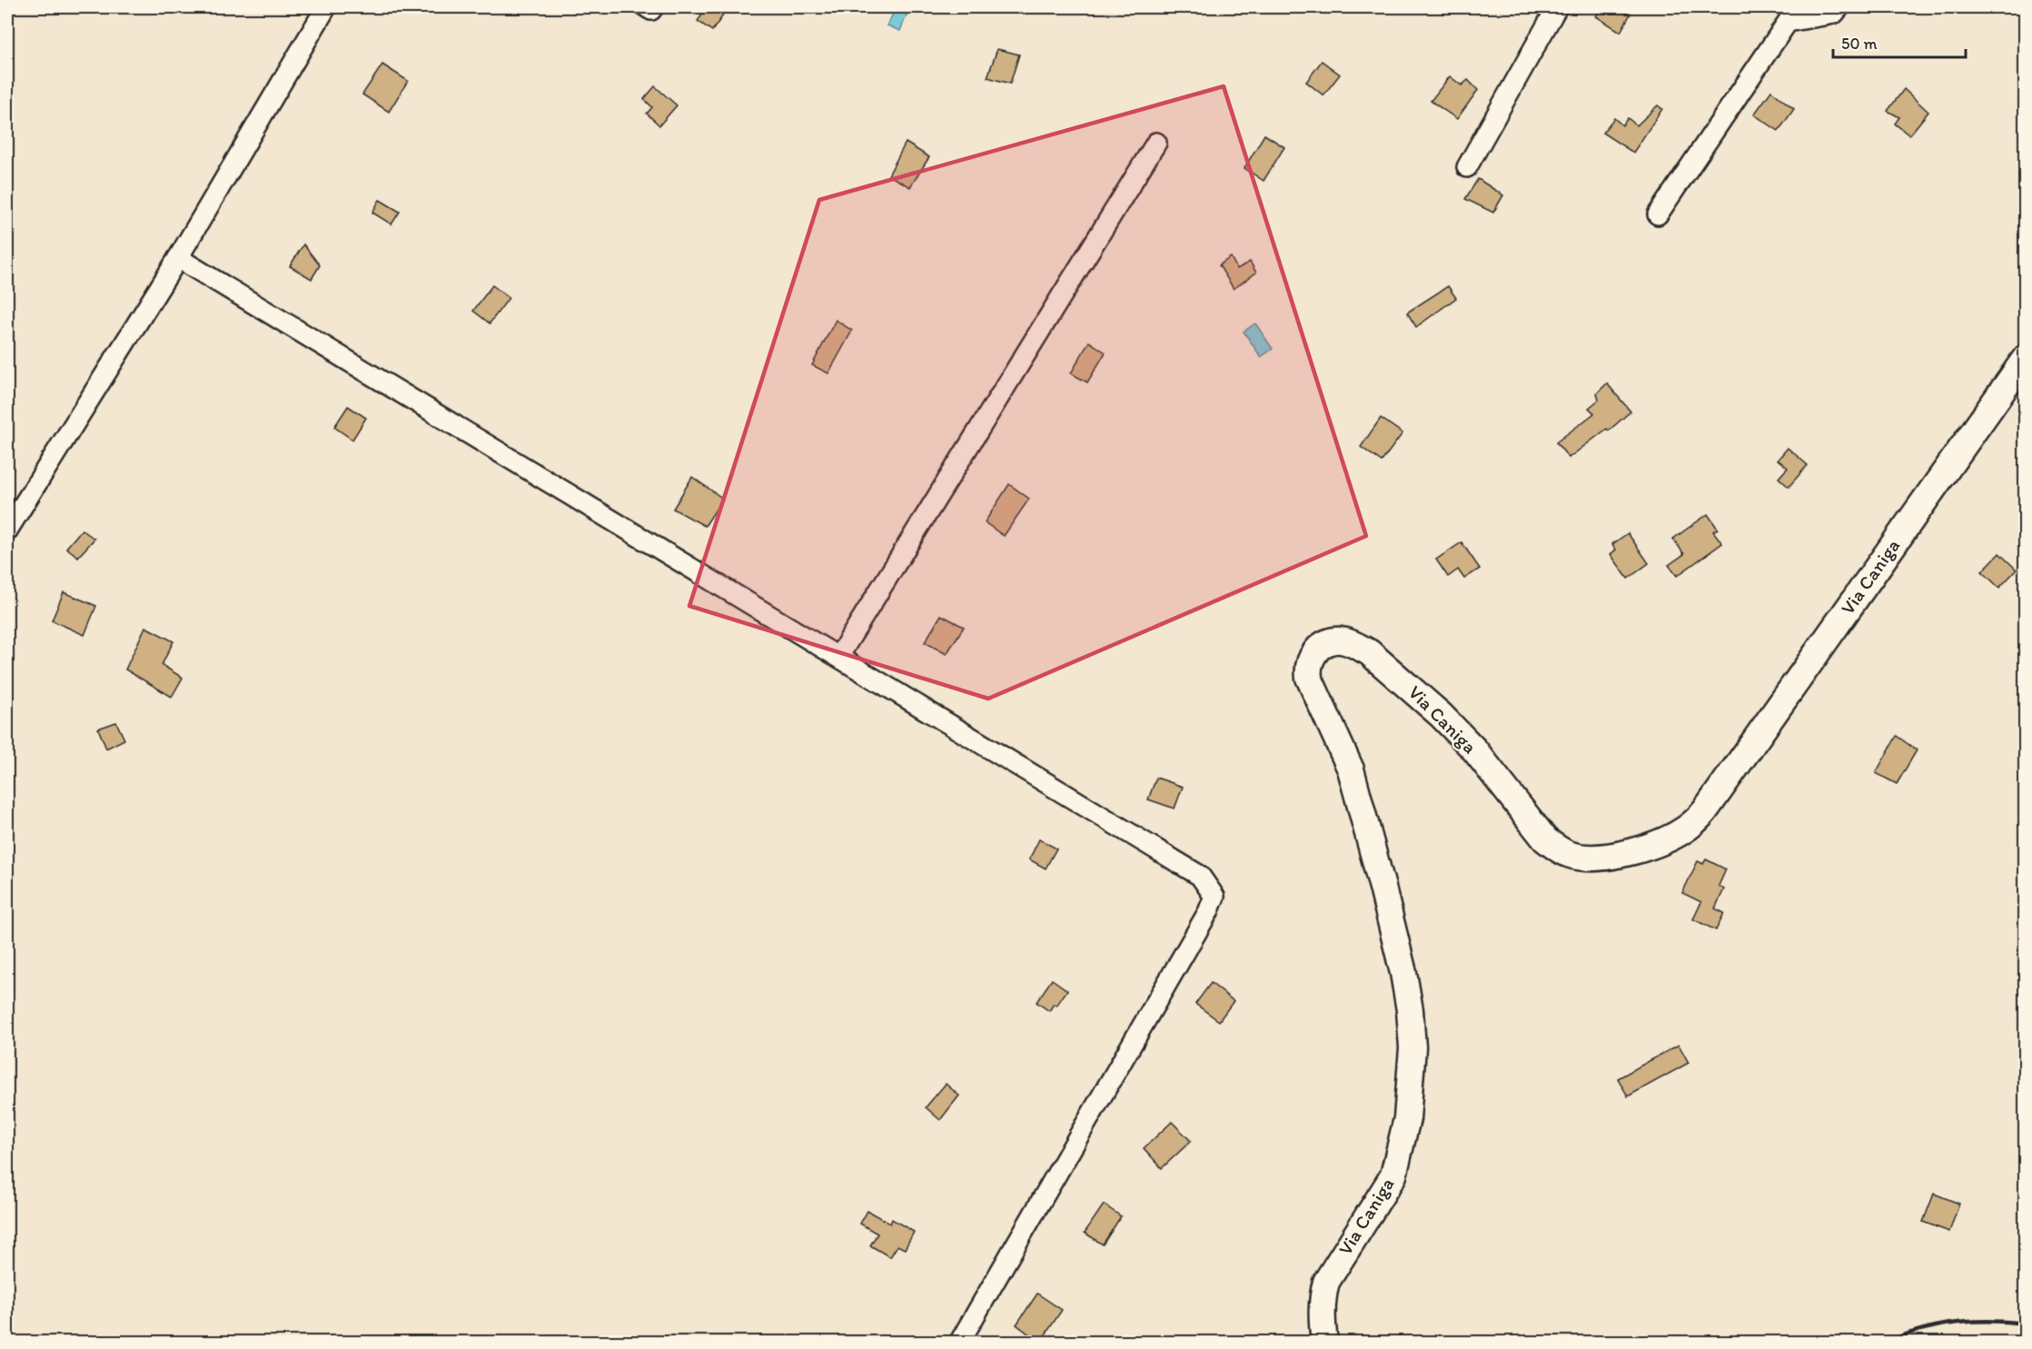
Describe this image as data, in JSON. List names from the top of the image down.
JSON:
{
  "streets": {
    "street": ["Via Caniga"]
  },
  "scale_bar": "50 m"
}
